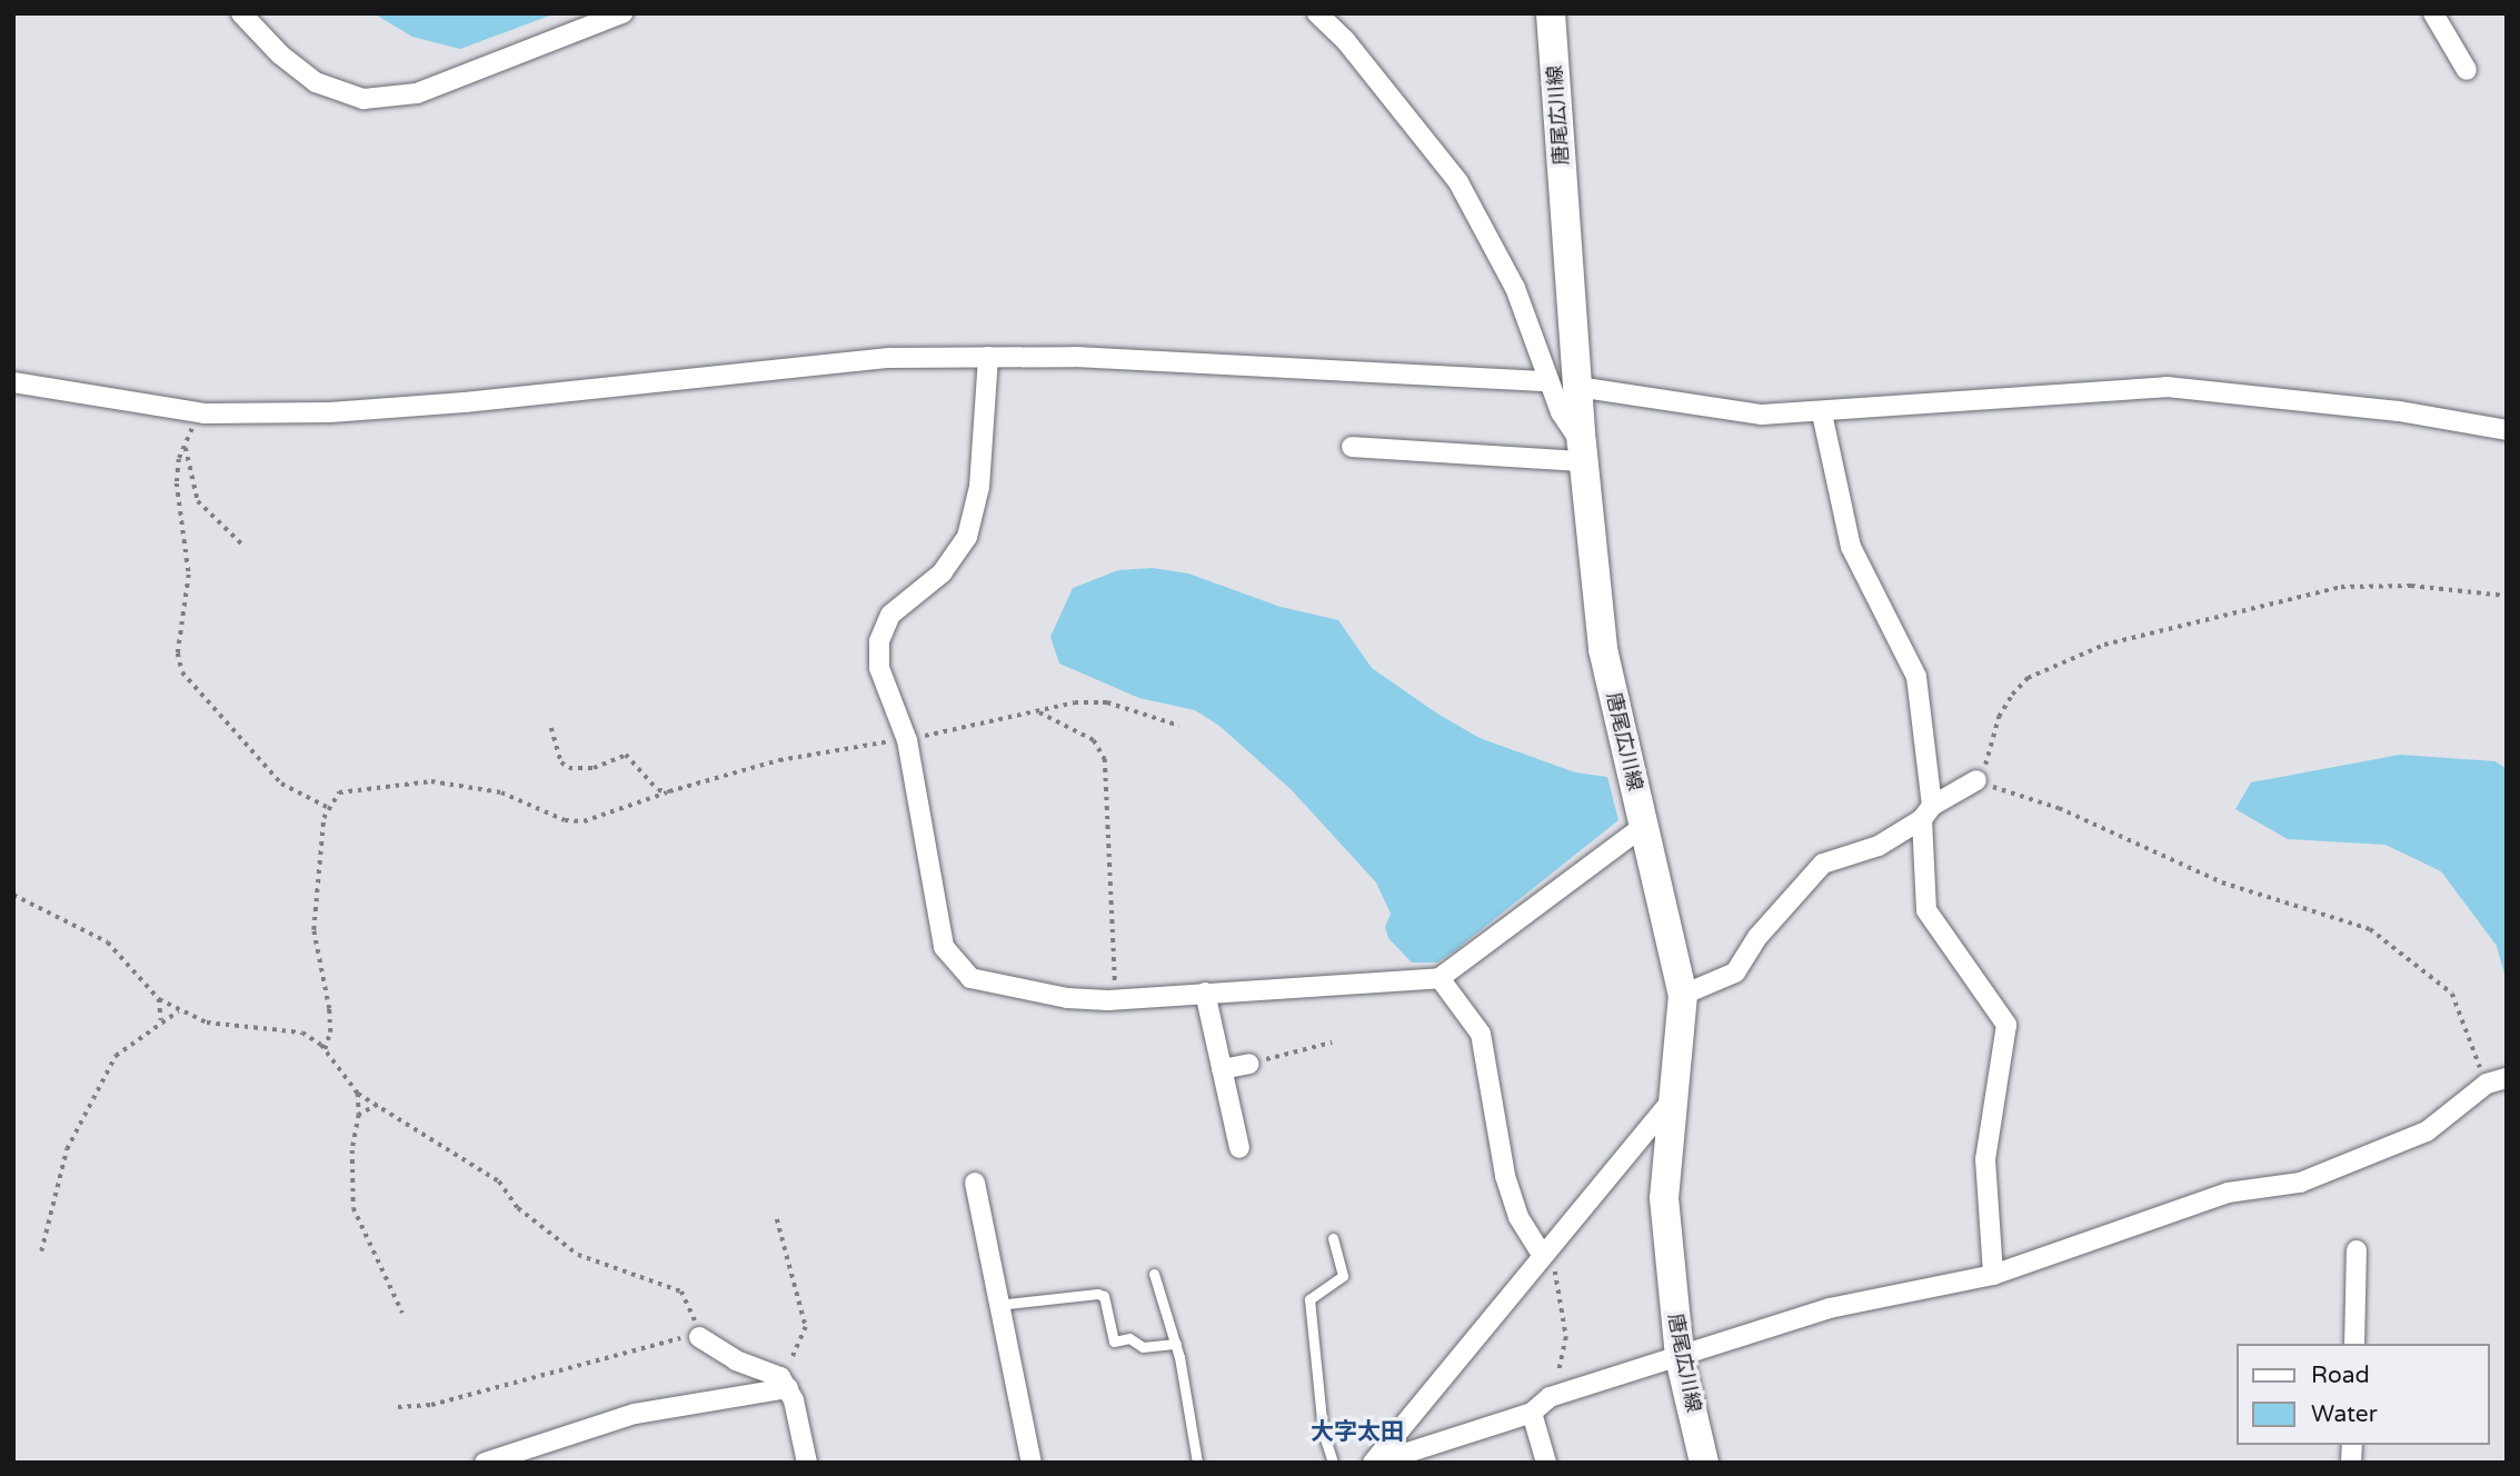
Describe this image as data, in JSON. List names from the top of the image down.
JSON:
{
  "streets": {
    "main road": ["唐尾広川線"]
  },
  "districts": ["大字太田"],
  "legend": ["Road", "Water"]
}
